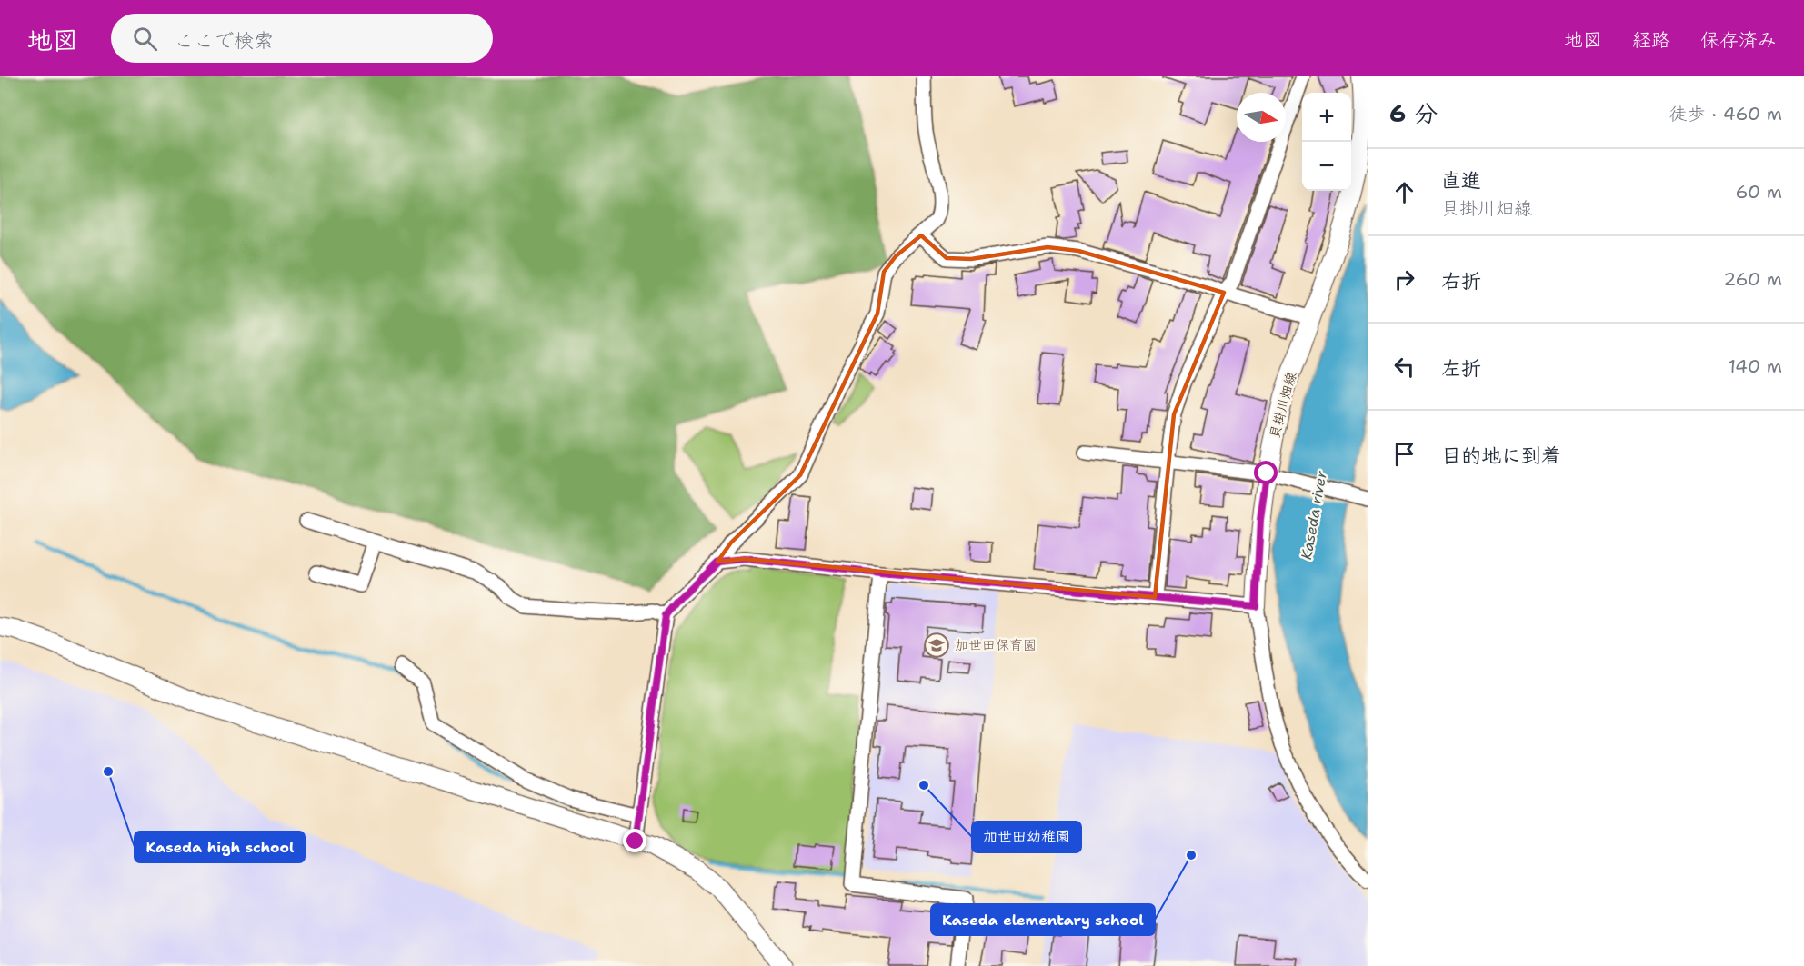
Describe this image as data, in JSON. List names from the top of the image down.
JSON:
{
  "streets": {
    "street": ["貝掛川畑線"]
  },
  "water": ["Kaseda river"],
  "places": {
    "school or university": ["加世田保育園"],
    "other": ["Kaseda high school", "加世田幼稚園", "Kaseda elementary school"]
  },
  "north": "right",
  "page": {
    "header": "地図",
    "search": "ここで検索",
    "nav": ["地図", "経路", "保存済み"],
    "heading": ["6 分", "徒歩 · 460 m"],
    "map_buttons": ["+", "−"],
    "list": [
      ["直進", "貝掛川畑線", "60 m"],
      ["右折", "260 m"],
      ["左折", "140 m"],
      "目的地に到着"
    ]
  }
}
